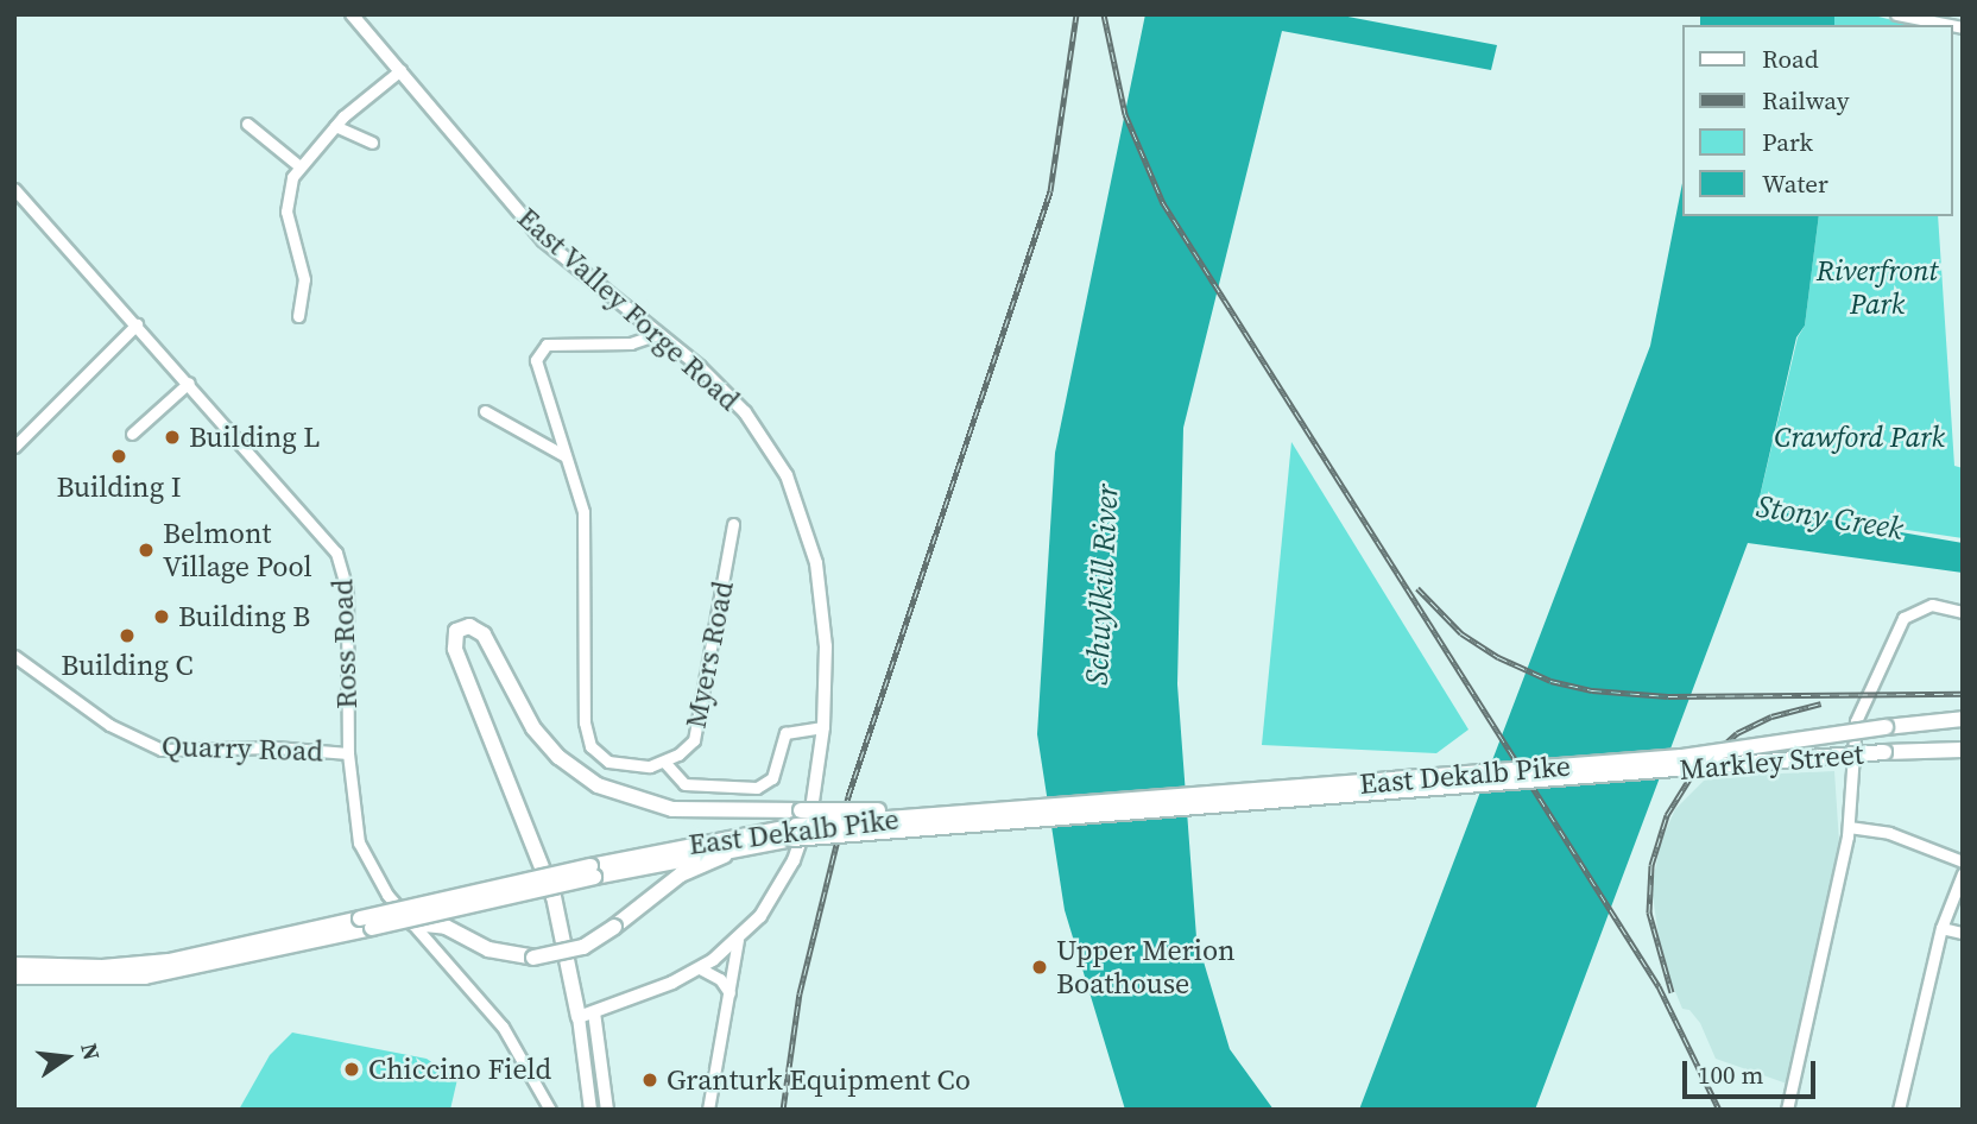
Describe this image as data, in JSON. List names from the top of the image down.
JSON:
{
  "streets": {
    "highway": ["Markley Street", "East Dekalb Pike"],
    "main road": ["East Valley Forge Road"],
    "street": ["Ross Road", "Myers Road", "Quarry Road"]
  },
  "crossings": [
    ["East Valley Forge Road", "Myers Road"],
    ["Ross Road", "Quarry Road"],
    ["Markley Street", "East Dekalb Pike"]
  ],
  "water": ["Stony Creek", "Schuylkill River"],
  "parks": ["Riverfront Park", "Crawford Park"],
  "places": [
    "Building L",
    "Building I",
    "Belmont Village Pool",
    "Building B",
    "Building C",
    "Upper Merion Boathouse",
    "Chiccino Field",
    "Granturk Equipment Co"
  ],
  "legend": [
    "Road",
    "Railway",
    "Park",
    "Water"
  ],
  "scale_bar": "100 m",
  "north": "right"
}
